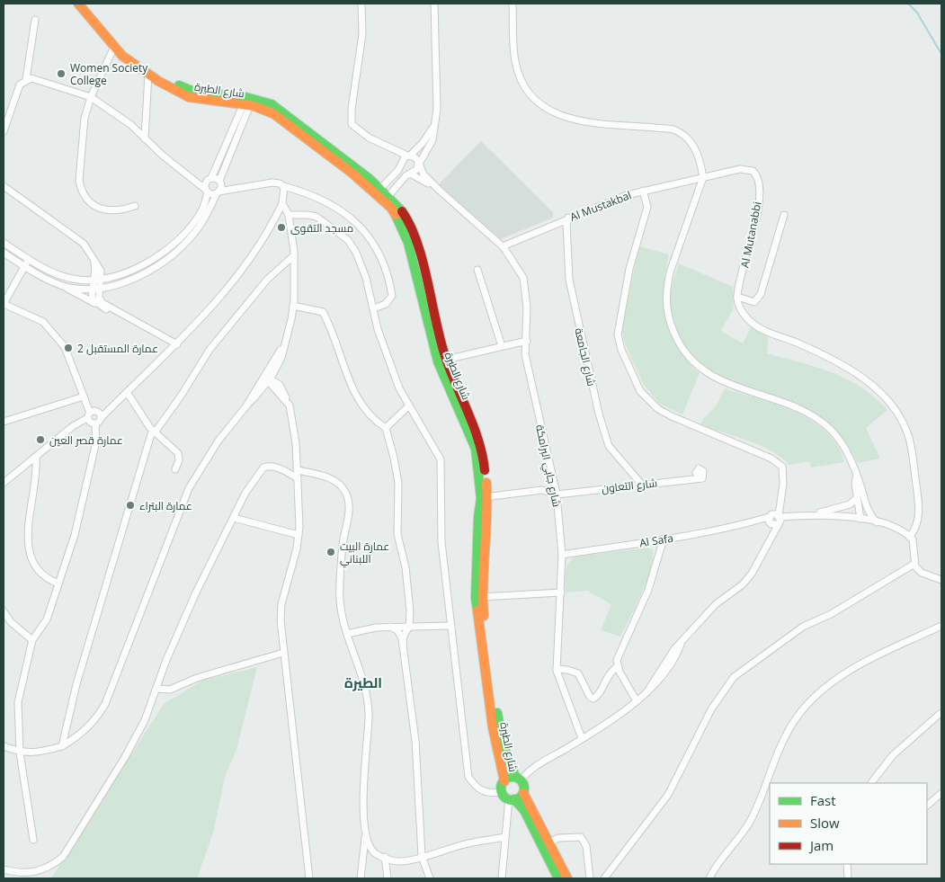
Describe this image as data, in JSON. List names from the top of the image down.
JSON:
{
  "streets": {
    "main road": ["شارع الطيرة"],
    "street": [
      "Al Mustakbal",
      "Al Mutanabbi",
      "شارع الجامعة",
      "شارع جابي البرامكة",
      "شارع التعاون",
      "Al Safa"
    ]
  },
  "crossings": [
    ["شارع الطيرة", "شارع التعاون"],
    ["Al Mustakbal", "Al Mutanabbi"],
    ["Al Mustakbal", "شارع الجامعة"],
    ["Al Mustakbal", "شارع جابي البرامكة"],
    ["شارع الجامعة", "شارع التعاون"],
    ["شارع جابي البرامكة", "شارع التعاون"],
    ["شارع جابي البرامكة", "Al Safa"]
  ],
  "districts": ["الطيرة"],
  "places": [
    "Women Society College",
    "مسجد التقوى",
    "عمارة المستقبل 2",
    "عمارة قصر العين",
    "عمارة البتراء",
    "عمارة البيت اللبناني"
  ],
  "legend": ["Fast", "Slow", "Jam"]
}
